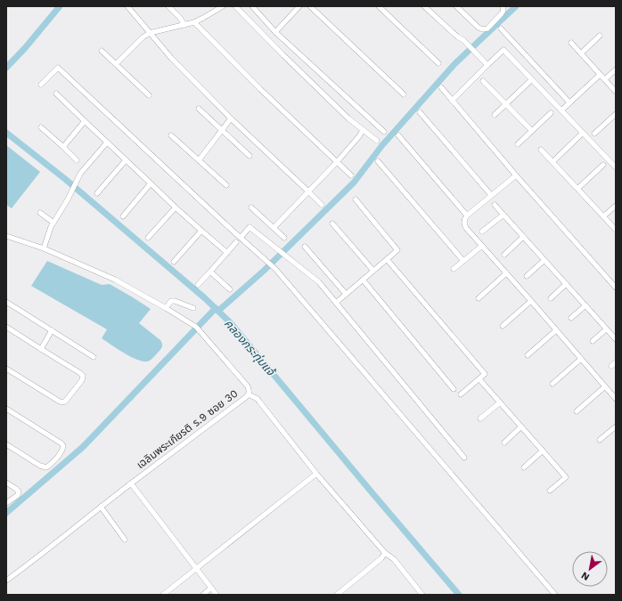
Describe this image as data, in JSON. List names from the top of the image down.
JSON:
{
  "streets": {
    "street": ["เฉลิมพระเกียรติ ร.9 ซอย 30"]
  },
  "water": ["คลองกระทุ่มแจ้"],
  "north": "bottom left"
}
